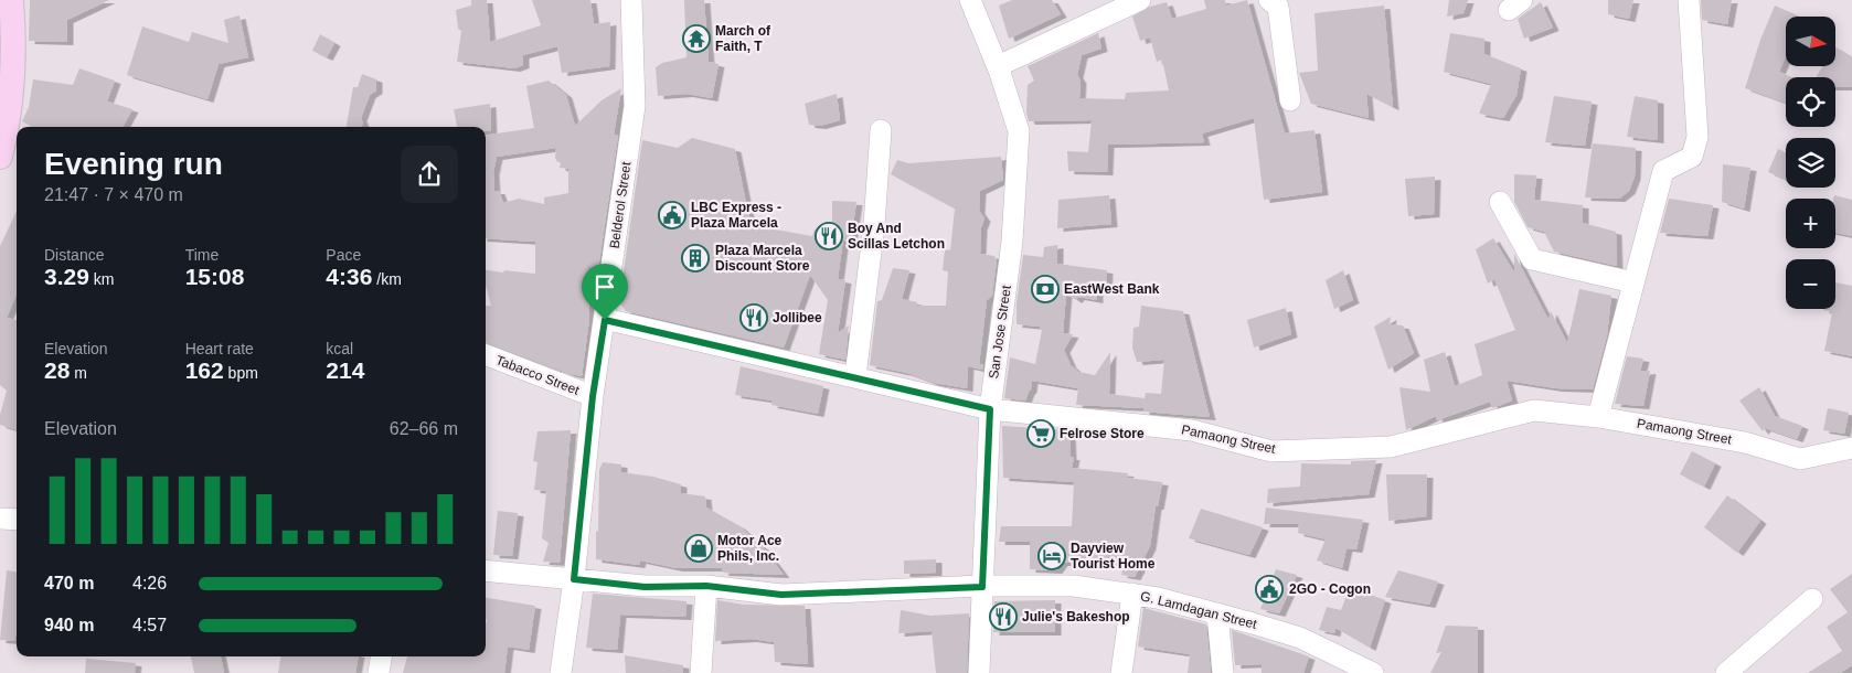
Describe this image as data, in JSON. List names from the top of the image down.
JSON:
{
  "streets": {
    "street": [
      "Belderol Street",
      "San Jose Street",
      "Tabacco Street",
      "Pamaong Street",
      "G. Lamdagan Street"
    ]
  },
  "crossings": [
    ["Belderol Street", "Tabacco Street"],
    ["Belderol Street", "Pamaong Street"],
    ["Belderol Street", "G. Lamdagan Street"],
    ["San Jose Street", "Pamaong Street"],
    ["San Jose Street", "G. Lamdagan Street"]
  ],
  "places": {
    "temple": ["March of Faith, T"],
    "public building": ["LBC Express - Plaza Marcela", "2GO - Cogon"],
    "restaurant": ["Boy And Scillas Letchon", "Jollibee", "Julie's Bakeshop"],
    "building": ["Plaza Marcela Discount Store"],
    "bank": ["EastWest Bank"],
    "supermarket": ["Felrose Store"],
    "shop": ["Motor Ace Phils, Inc."],
    "hotel": ["Dayview Tourist Home"]
  },
  "north": "right",
  "page": {
    "map_buttons": ["+", "−"],
    "heading": ["Evening run", "21:47 · 7 × 470 m"],
    "stats": [
      ["Distance", "3.29 km"],
      ["Time", "15:08"],
      ["Pace", "4:36 /km"],
      ["Elevation", "28 m"],
      ["Heart rate", "162 bpm"],
      ["kcal", "214"]
    ],
    "chart": ["Elevation", "62–66 m"],
    "list": [
      {
        "name": "470 m",
        "note": "4:26"
      },
      {
        "name": "940 m",
        "note": "4:57"
      }
    ]
  }
}
